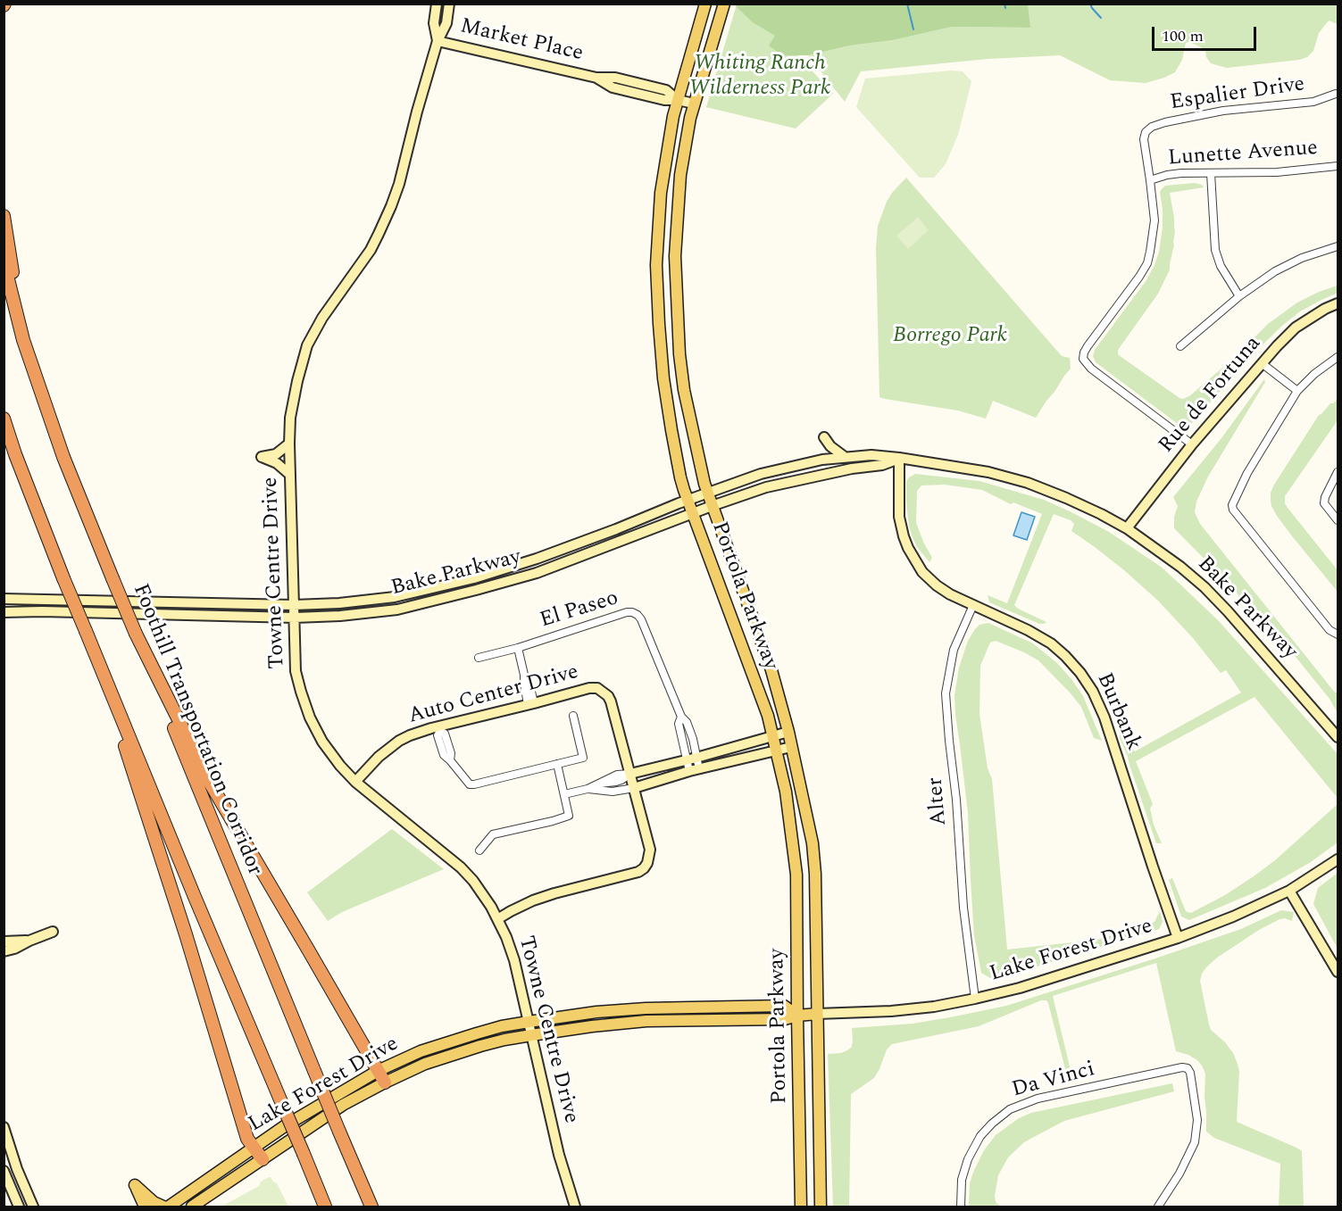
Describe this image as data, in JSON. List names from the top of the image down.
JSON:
{
  "streets": {
    "highway": ["Foothill Transportation Corridor"],
    "main road": [
      "Market Place",
      "Rue de Fortuna",
      "Towne Centre Drive",
      "Bake Parkway",
      "Portola Parkway",
      "Auto Center Drive",
      "Burbank",
      "Lake Forest Drive"
    ],
    "street": [
      "Espalier Drive",
      "Lunette Avenue",
      "El Paseo",
      "Alter",
      "Da Vinci"
    ]
  },
  "crossings": [
    ["Market Place", "Towne Centre Drive"],
    ["Market Place", "Portola Parkway"],
    ["Espalier Drive", "Lunette Avenue"],
    ["Rue de Fortuna", "Bake Parkway"],
    ["Towne Centre Drive", "Bake Parkway"],
    ["Towne Centre Drive", "Auto Center Drive"],
    ["Towne Centre Drive", "Lake Forest Drive"],
    ["Bake Parkway", "Portola Parkway"],
    ["Bake Parkway", "Burbank"],
    ["Portola Parkway", "Lake Forest Drive"],
    ["El Paseo", "Auto Center Drive"],
    ["Burbank", "Alter"],
    ["Burbank", "Lake Forest Drive"],
    ["Alter", "Lake Forest Drive"]
  ],
  "parks": ["Whiting Ranch Wilderness Park", "Borrego Park"],
  "scale_bar": "100 m"
}
